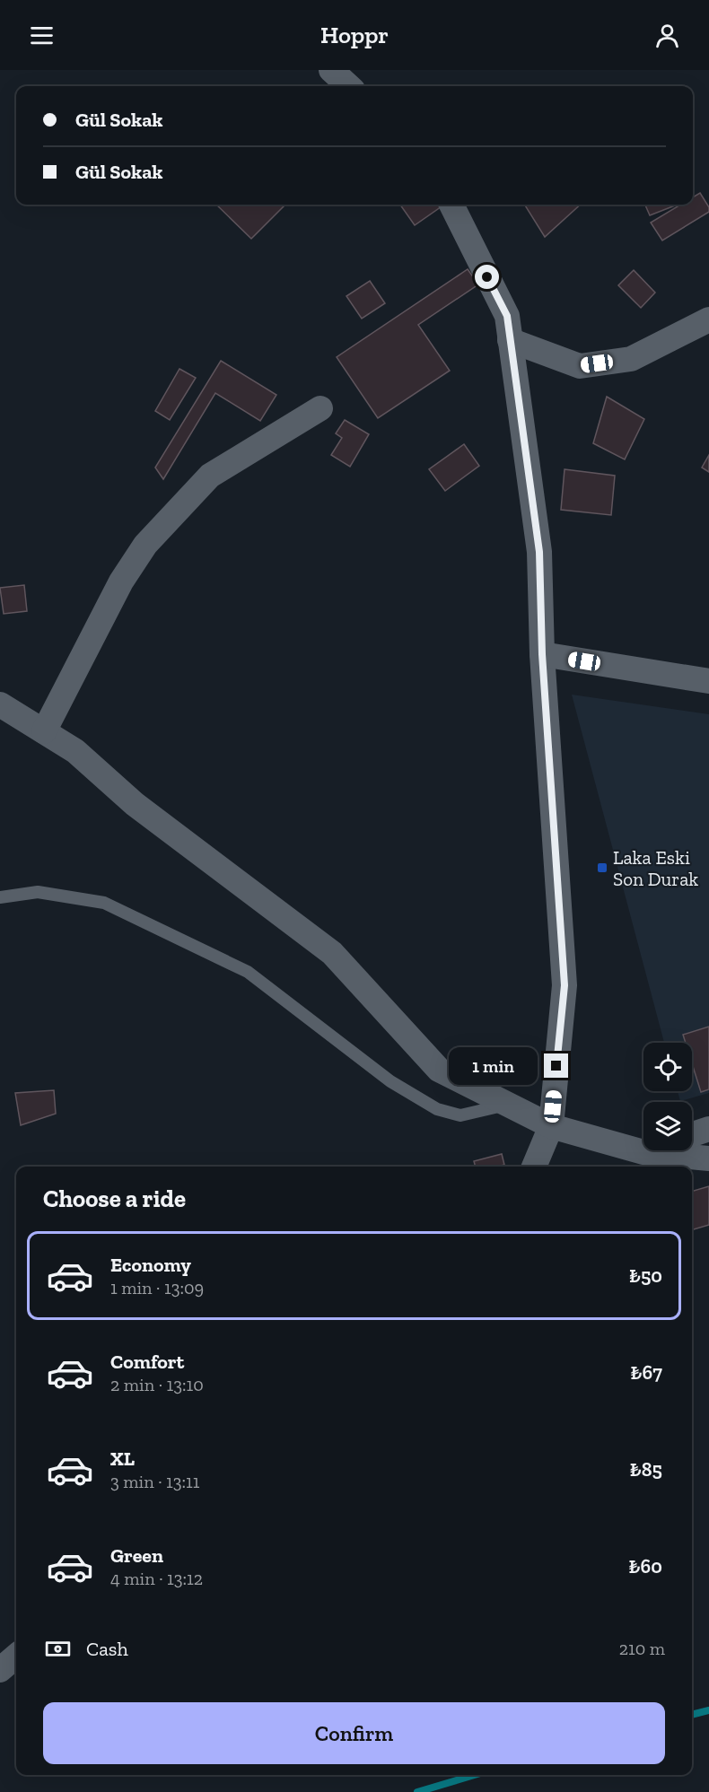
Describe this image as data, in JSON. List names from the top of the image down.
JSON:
{
  "places": {
    "transit": ["Laka Eski Son Durak"]
  },
  "page": {
    "header": "Hoppr",
    "banner": ["Gül Sokak", "Gül Sokak"],
    "bubble": "1 min",
    "heading": "Choose a ride",
    "list": [
      {
        "name": "Economy",
        "note": "1 min · 13:09",
        "value": "₺50"
      },
      {
        "name": "Comfort",
        "note": "2 min · 13:10",
        "value": "₺67"
      },
      {
        "name": "XL",
        "note": "3 min · 13:11",
        "value": "₺85"
      },
      {
        "name": "Green",
        "note": "4 min · 13:12",
        "value": "₺60"
      }
    ],
    "pay": ["Cash", "210 m"],
    "buttons": "Confirm"
  }
}
